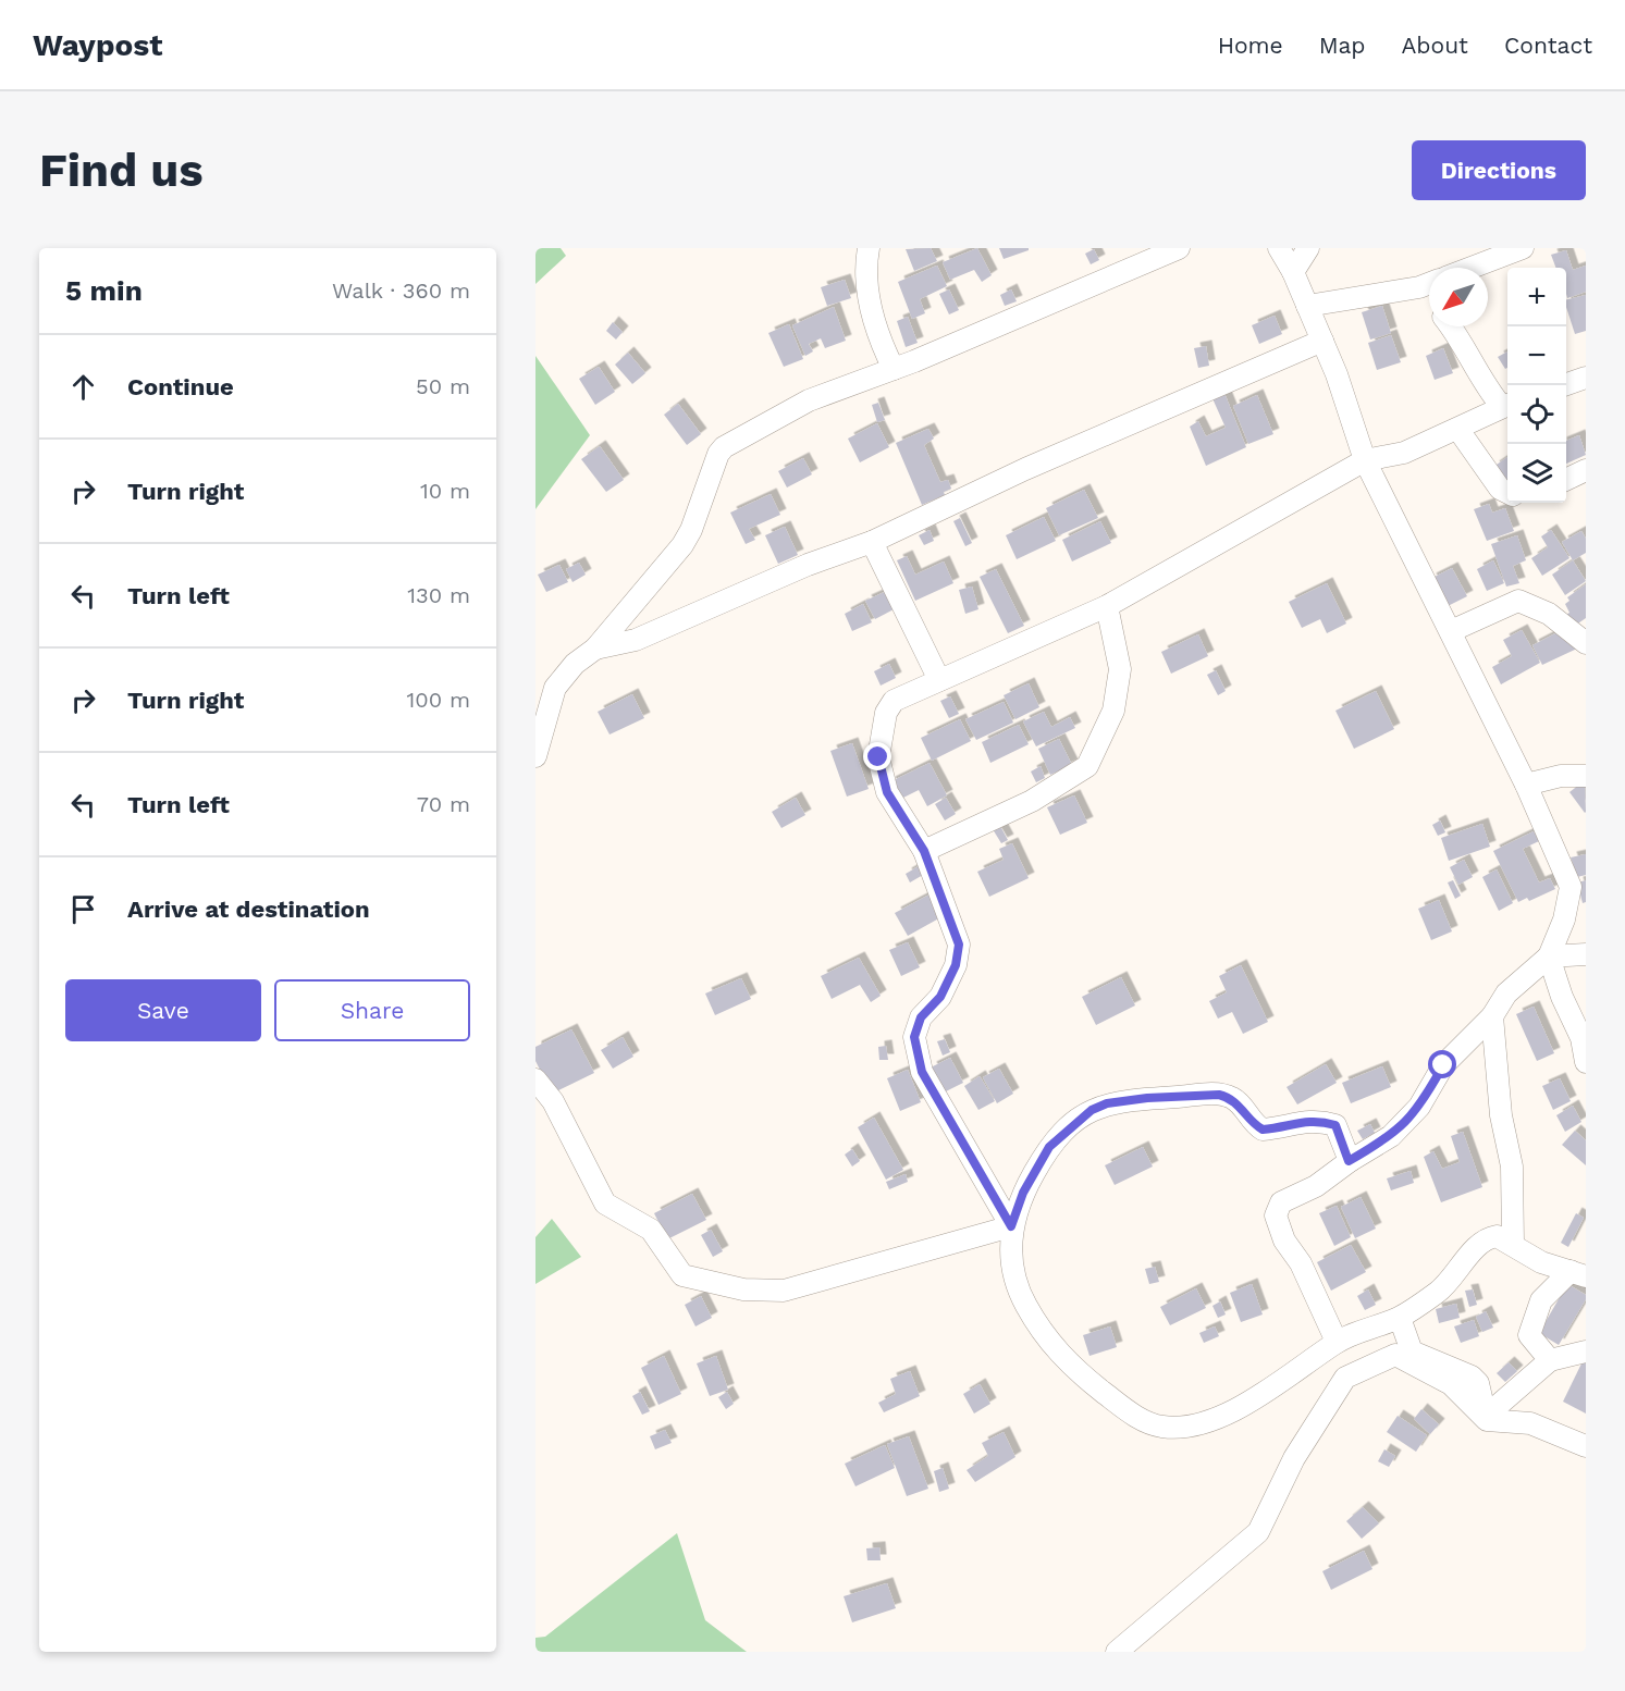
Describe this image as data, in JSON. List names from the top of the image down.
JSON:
{
  "north": "bottom left",
  "page": {
    "header": "Waypost",
    "nav": [
      "Home",
      "Map",
      "About",
      "Contact"
    ],
    "buttons": [
      "Directions",
      ["Save", "Share"]
    ],
    "title": "Find us",
    "heading": ["5 min", "Walk · 360 m"],
    "map_buttons": ["+", "−"],
    "list": [
      ["Continue", "50 m"],
      ["Turn right", "10 m"],
      ["Turn left", "130 m"],
      ["Turn right", "100 m"],
      ["Turn left", "70 m"],
      "Arrive at destination"
    ]
  }
}
